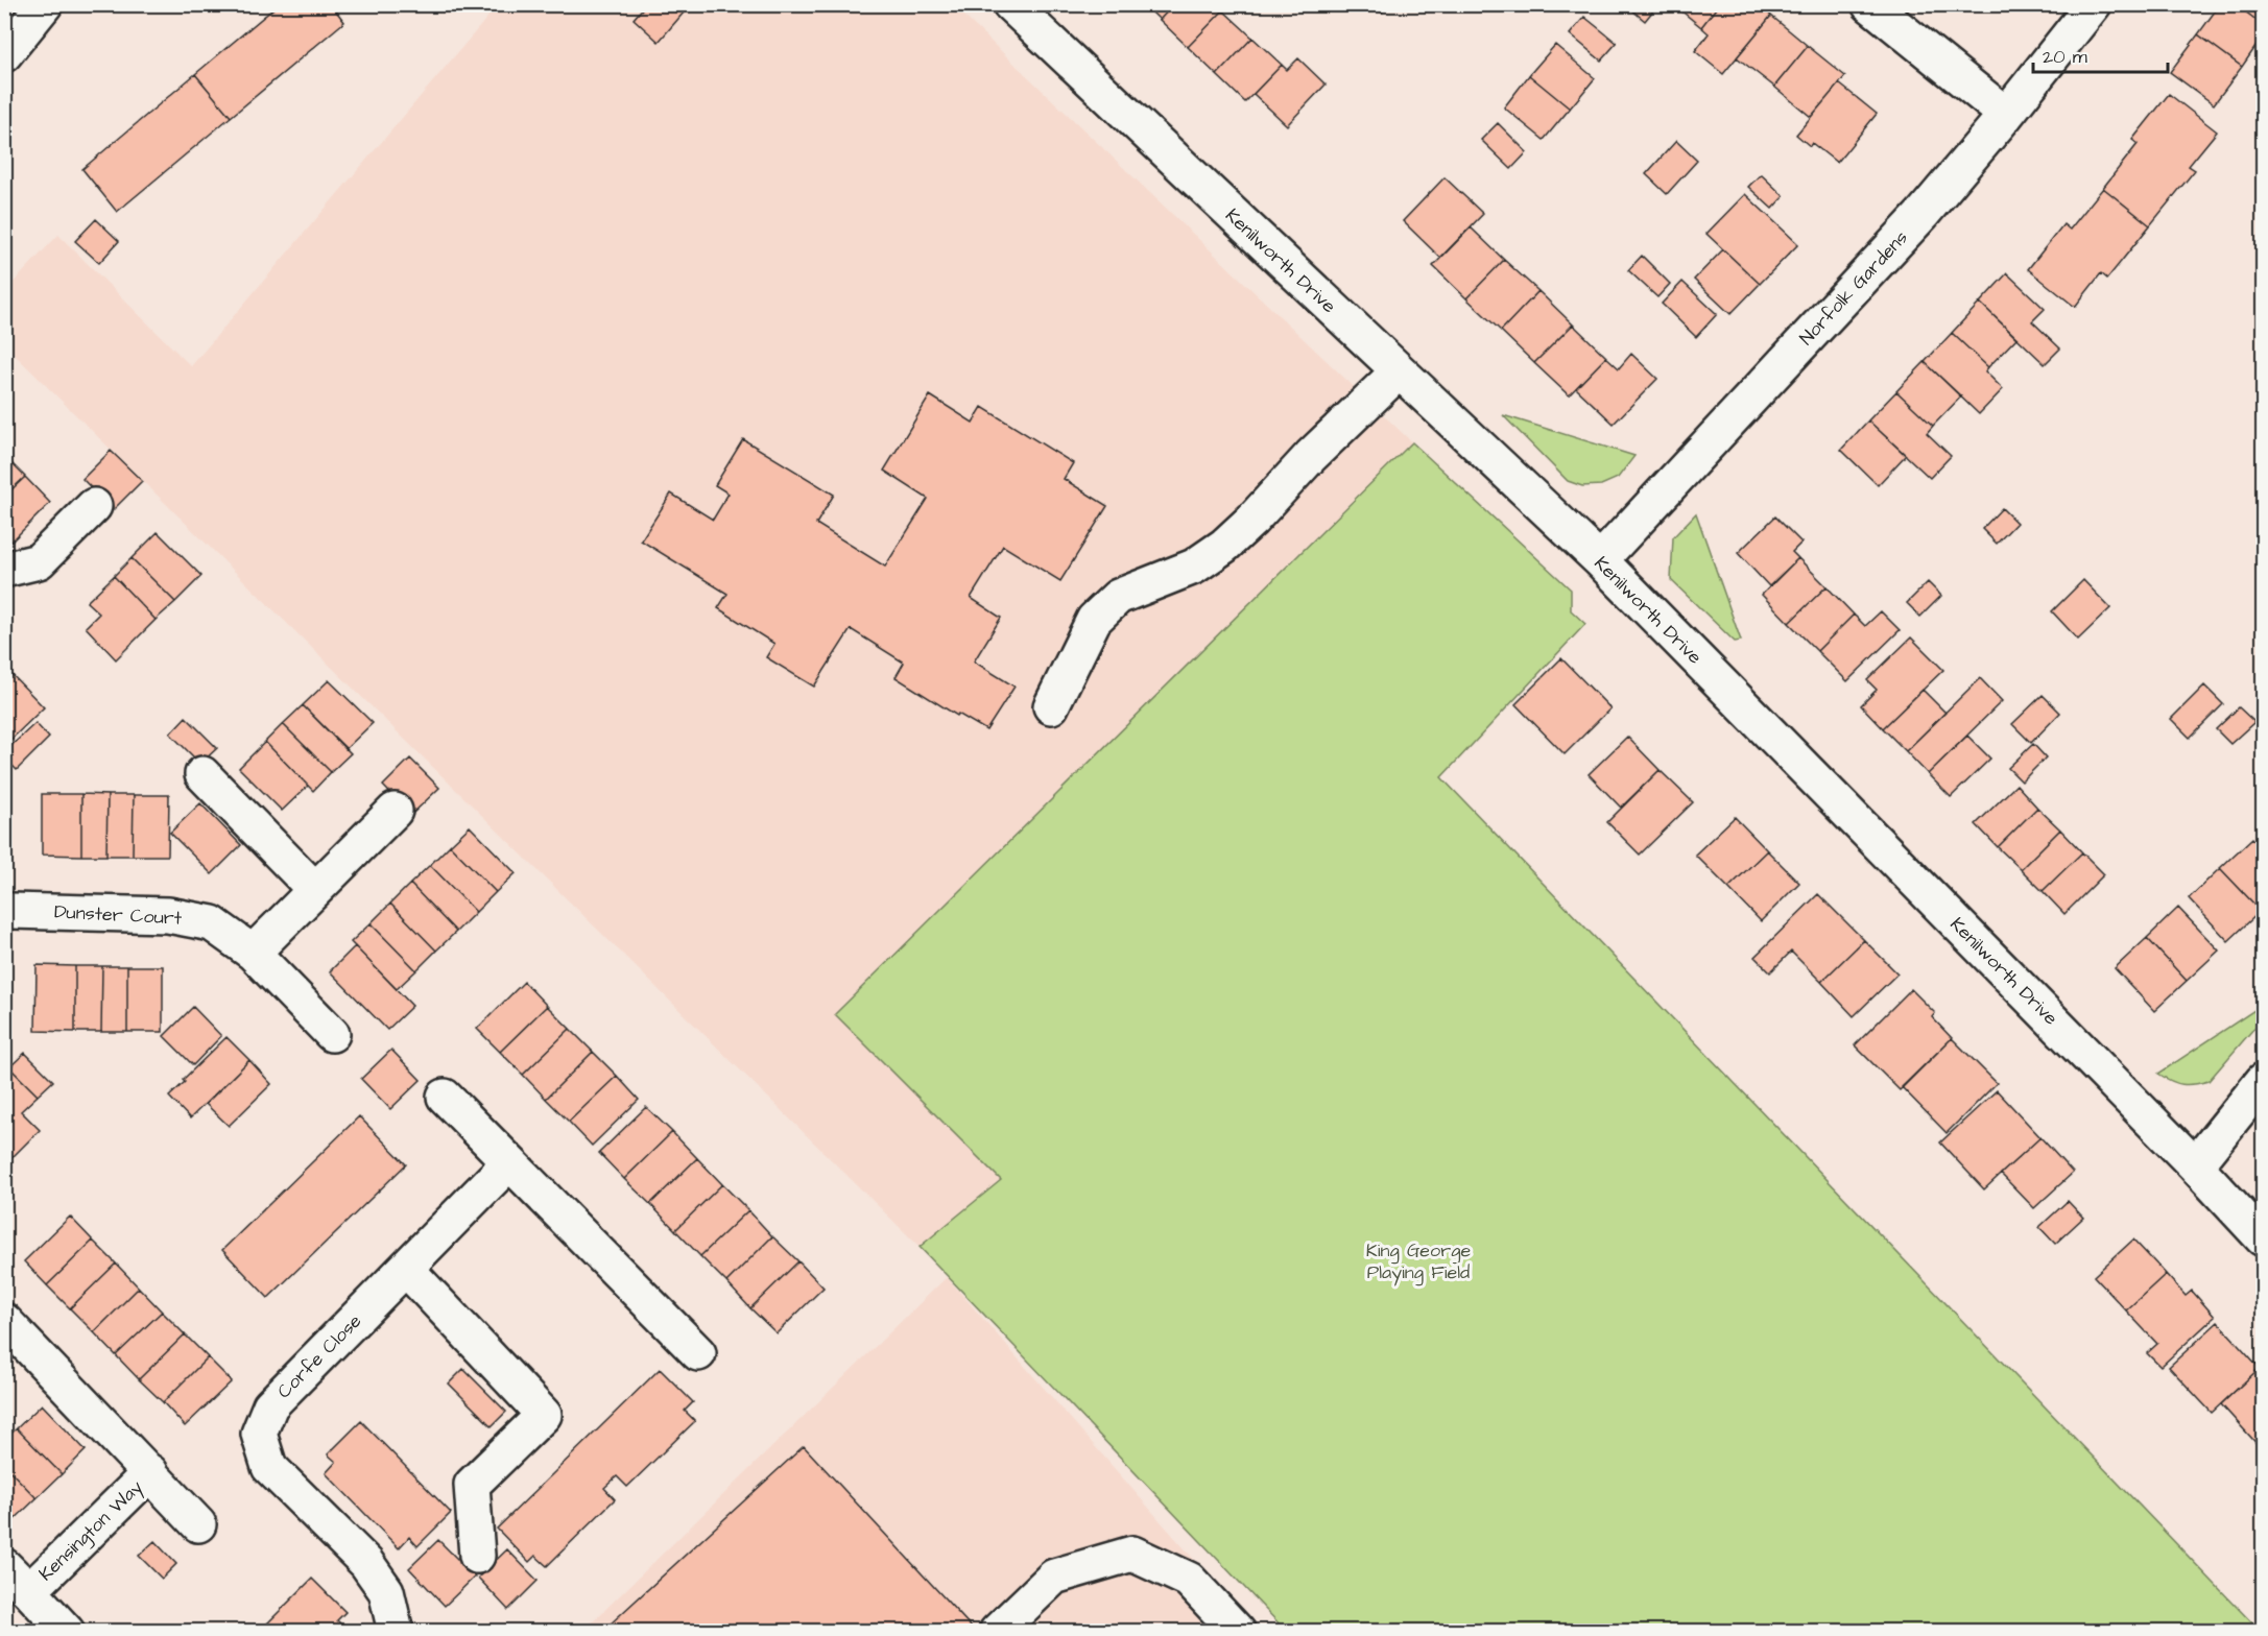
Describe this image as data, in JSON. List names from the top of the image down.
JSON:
{
  "streets": {
    "street": [
      "Kenilworth Drive",
      "Norfolk Gardens",
      "Dunster Court",
      "Corfe Close",
      "Kensington Way"
    ]
  },
  "crossings": [
    ["Kenilworth Drive", "Norfolk Gardens"]
  ],
  "parks": ["King George Playing Field"],
  "scale_bar": "20 m"
}
